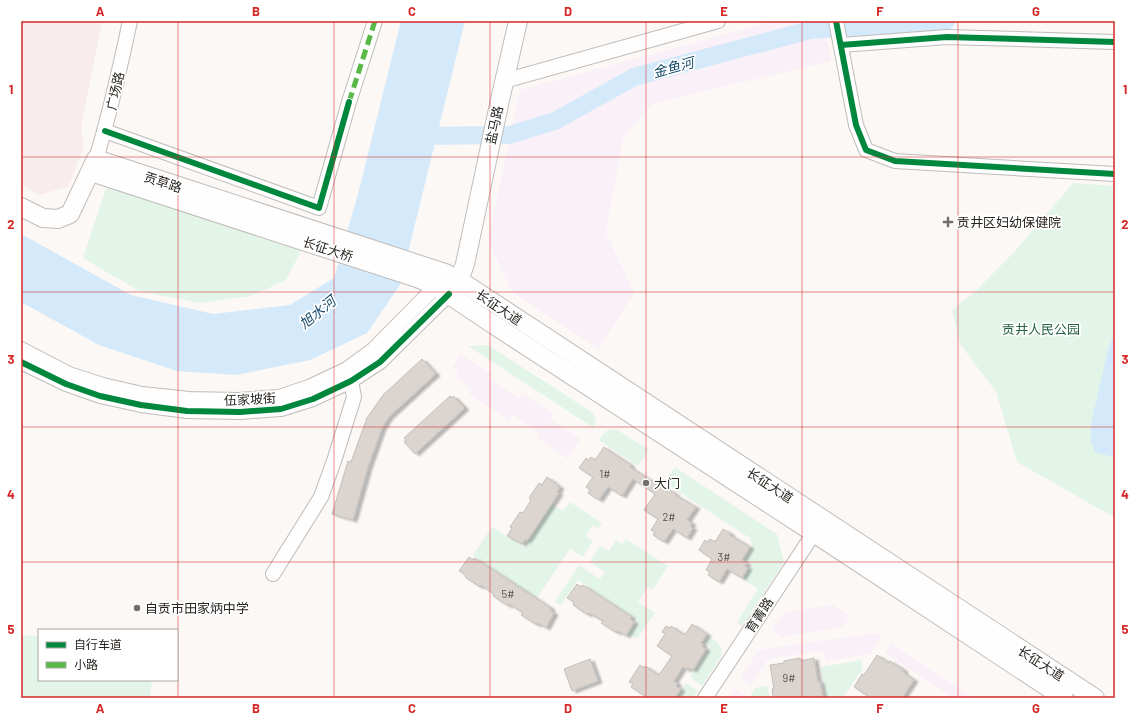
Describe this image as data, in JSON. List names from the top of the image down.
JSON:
{
  "streets": {
    "main road": [
      "盐马路",
      "贡草路",
      "长征大桥",
      "长征大道"
    ],
    "street": ["广场路", "伍家坡街", "育菁路"]
  },
  "crossings": [
    ["广场路", "贡草路"],
    ["盐马路", "长征大桥"],
    ["盐马路", "长征大道"],
    ["盐马路", "伍家坡街"],
    ["贡草路", "长征大桥"],
    ["长征大桥", "长征大道"],
    ["长征大桥", "伍家坡街"],
    ["长征大道", "伍家坡街"],
    ["长征大道", "育菁路"]
  ],
  "water": ["金鱼河", "旭水河"],
  "parks": ["贡井人民公园"],
  "places": {
    "health": ["贡井区妇幼保健院"],
    "other": ["大门", "自贡市田家炳中学"]
  },
  "house_numbers": [
    "1#",
    "2#",
    "3#",
    "5#",
    "9#"
  ],
  "legend": ["自行车道", "小路"],
  "grid": {
    "columns": [
      "A",
      "B",
      "C",
      "D",
      "E",
      "F",
      "G"
    ],
    "rows": [
      "1",
      "2",
      "3",
      "4",
      "5"
    ]
  }
}
